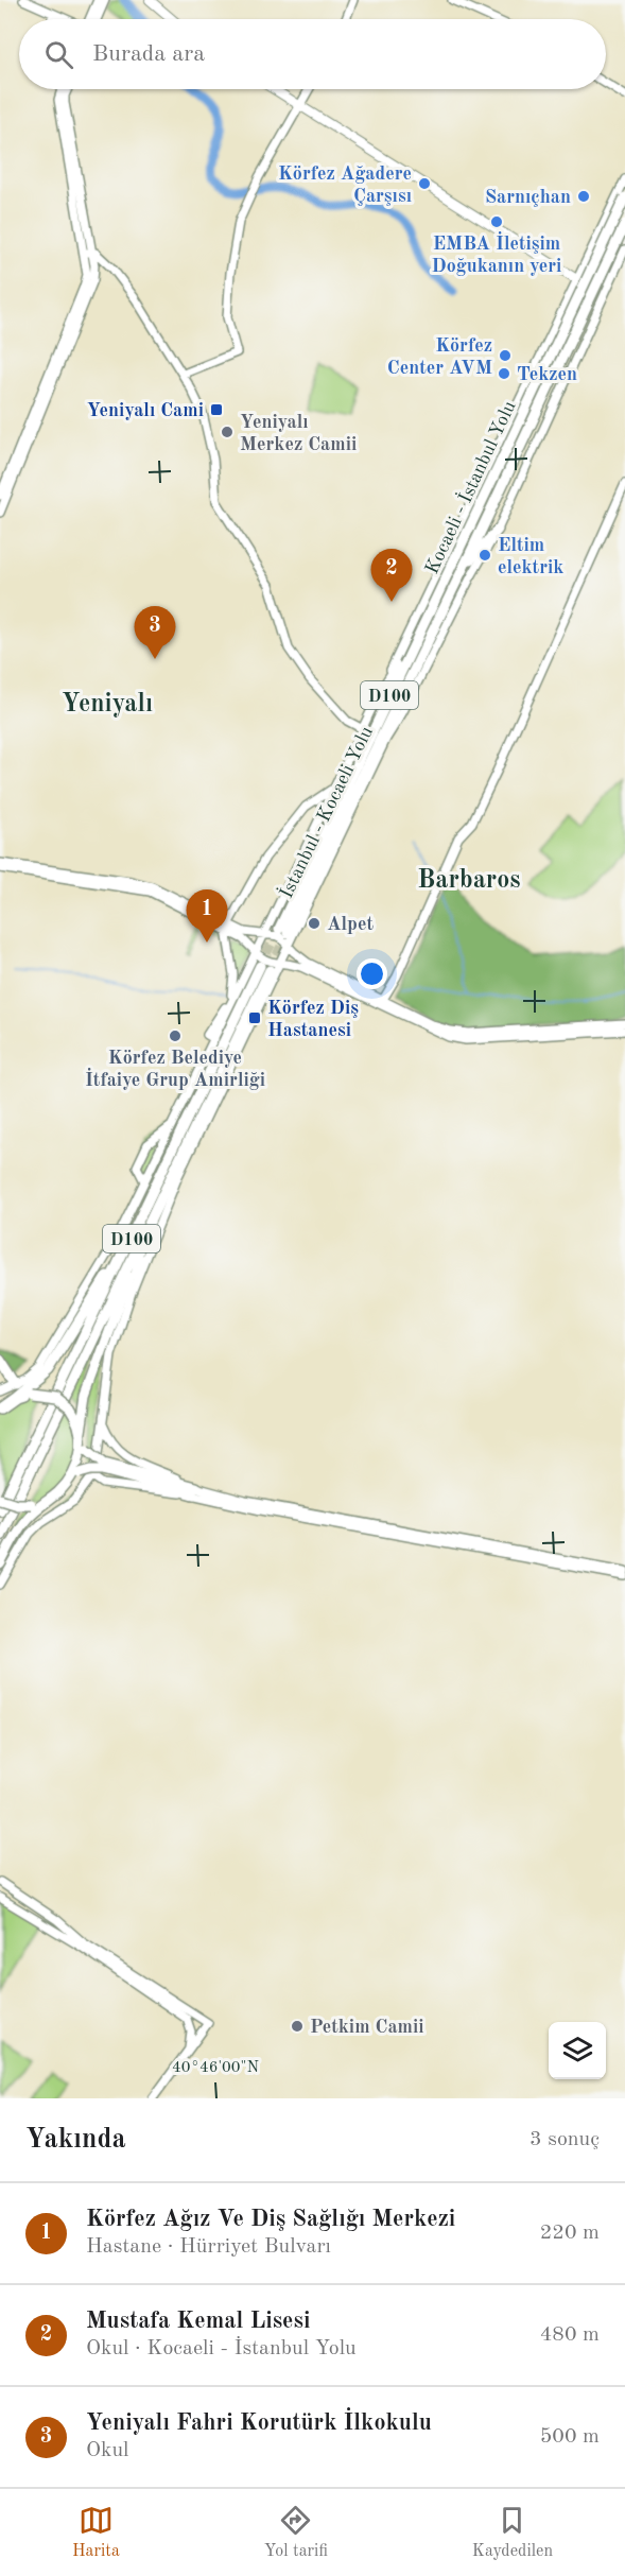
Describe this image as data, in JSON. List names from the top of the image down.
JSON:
{
  "streets": {
    "highway": ["Kocaeli - İstanbul Yolu", "D100", "İstanbul - Kocaeli Yolu"]
  },
  "crossings": [
    ["Kocaeli - İstanbul Yolu", "İstanbul - Kocaeli Yolu"]
  ],
  "districts": ["Yeniyalı", "Barbaros"],
  "places": {
    "other": [
      "Körfez Ağadere Çarşısı",
      "Sarnıçhan",
      "EMBA İletişim Doğukanın yeri",
      "Körfez Center AVM",
      "Tekzen",
      "Yeniyalı Merkez Camii",
      "Eltim elektrik",
      "Alpet",
      "Körfez Belediye İtfaiye Grup Amirliği",
      "Petkim Camii"
    ],
    "transit": ["Yeniyalı Cami", "Körfez Diş Hastanesi"]
  },
  "page": {
    "search": "Burada ara",
    "pins": ["2", "3", "1"],
    "heading": ["Yakında", "3 sonuç"],
    "list": [
      {
        "mark": "1",
        "name": "Körfez Ağız Ve Diş Sağlığı Merkezi",
        "note": "Hastane · Hürriyet Bulvarı",
        "value": "220 m"
      },
      {
        "mark": "2",
        "name": "Mustafa Kemal Lisesi",
        "note": "Okul · Kocaeli - İstanbul Yolu",
        "value": "480 m"
      },
      {
        "mark": "3",
        "name": "Yeniyalı Fahri Korutürk İlkokulu",
        "note": "Okul",
        "value": "500 m"
      }
    ],
    "nav": ["Harita", "Yol tarifi", "Kaydedilen"]
  },
  "coordinates": ["40°46'00\"N"]
}
